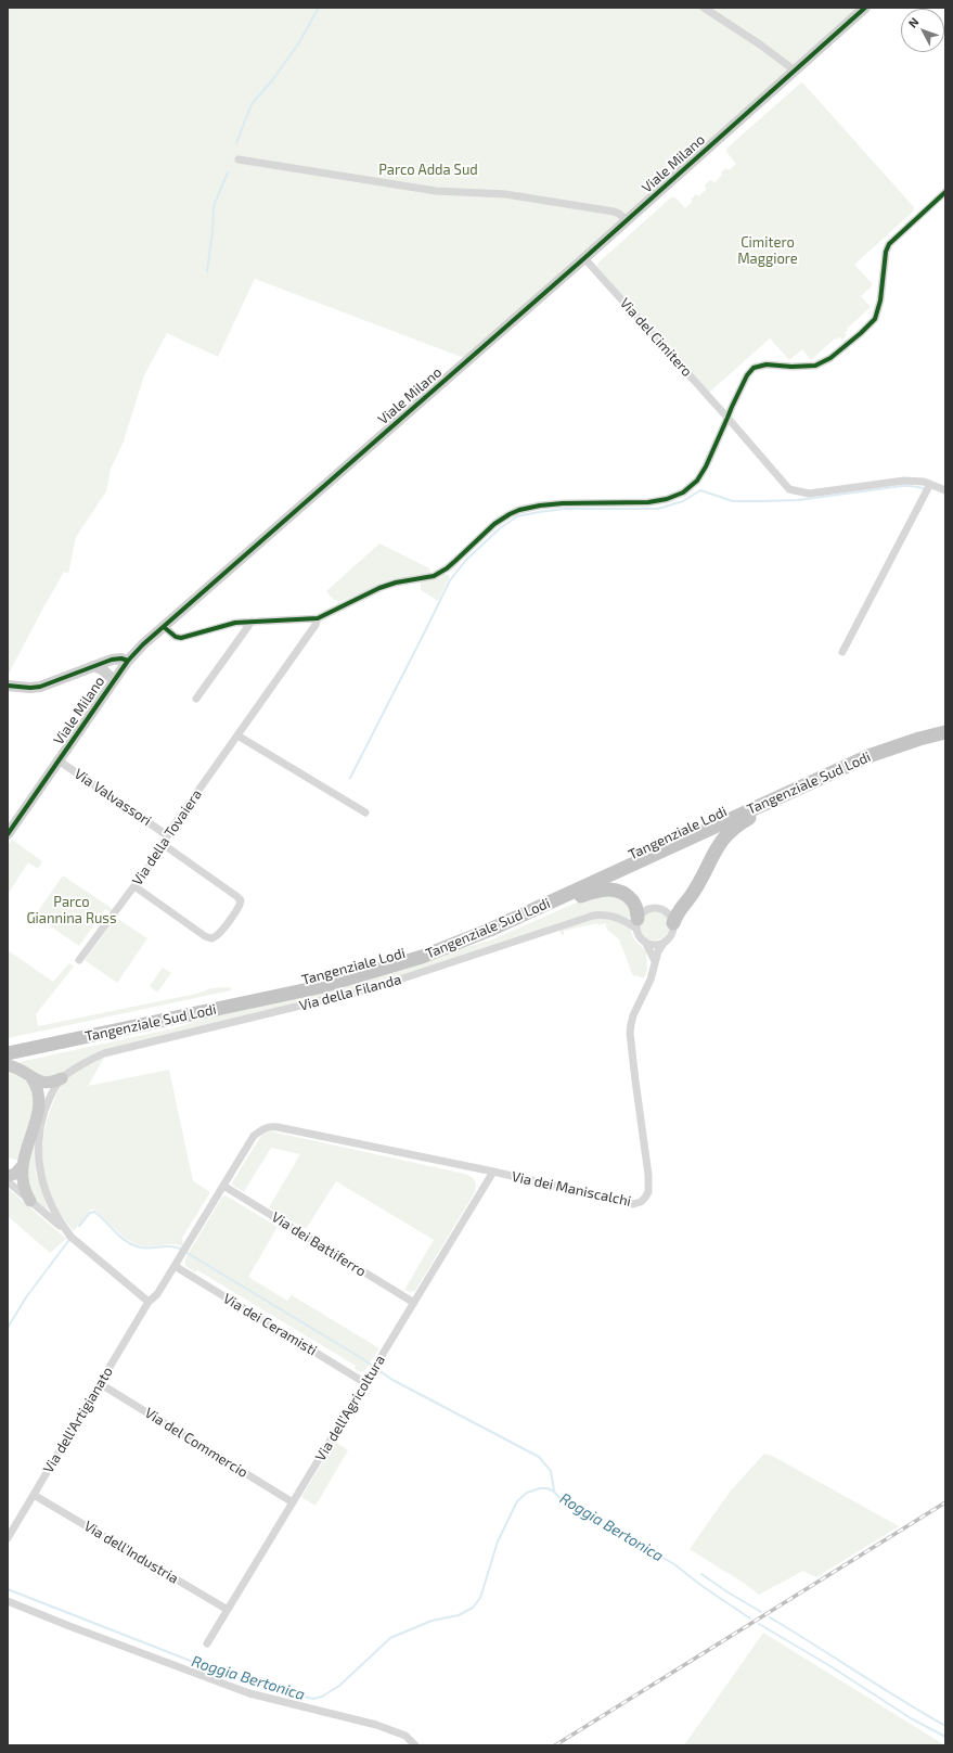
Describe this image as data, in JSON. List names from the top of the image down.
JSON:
{
  "streets": {
    "highway": ["Tangenziale Sud Lodi", "Tangenziale Lodi"],
    "street": [
      "Viale Milano",
      "Via del Cimitero",
      "Via Valvassori",
      "Via della Tovaiera",
      "Via della Filanda",
      "Via dei Maniscalchi",
      "Via dei Battiferro",
      "Via dei Ceramisti",
      "Via dell'Agricoltura",
      "Via dell'Artigianato",
      "Via del Commercio",
      "Via dell'Industria"
    ]
  },
  "crossings": [
    ["Viale Milano", "Via del Cimitero"],
    ["Viale Milano", "Via Valvassori"],
    ["Via Valvassori", "Via della Tovaiera"],
    ["Via dei Maniscalchi", "Via dell'Agricoltura"],
    ["Via dei Maniscalchi", "Via dell'Artigianato"],
    ["Via dei Battiferro", "Via dell'Agricoltura"],
    ["Via dei Battiferro", "Via dell'Artigianato"],
    ["Via dei Ceramisti", "Via dell'Agricoltura"],
    ["Via dei Ceramisti", "Via dell'Artigianato"],
    ["Via dell'Agricoltura", "Via del Commercio"],
    ["Via dell'Agricoltura", "Via dell'Industria"],
    ["Via dell'Artigianato", "Via del Commercio"],
    ["Via dell'Artigianato", "Via dell'Industria"]
  ],
  "water": ["Roggia Bertonica"],
  "parks": ["Parco Adda Sud", "Cimitero Maggiore", "Parco Giannina Russ"],
  "north": "top left"
}
